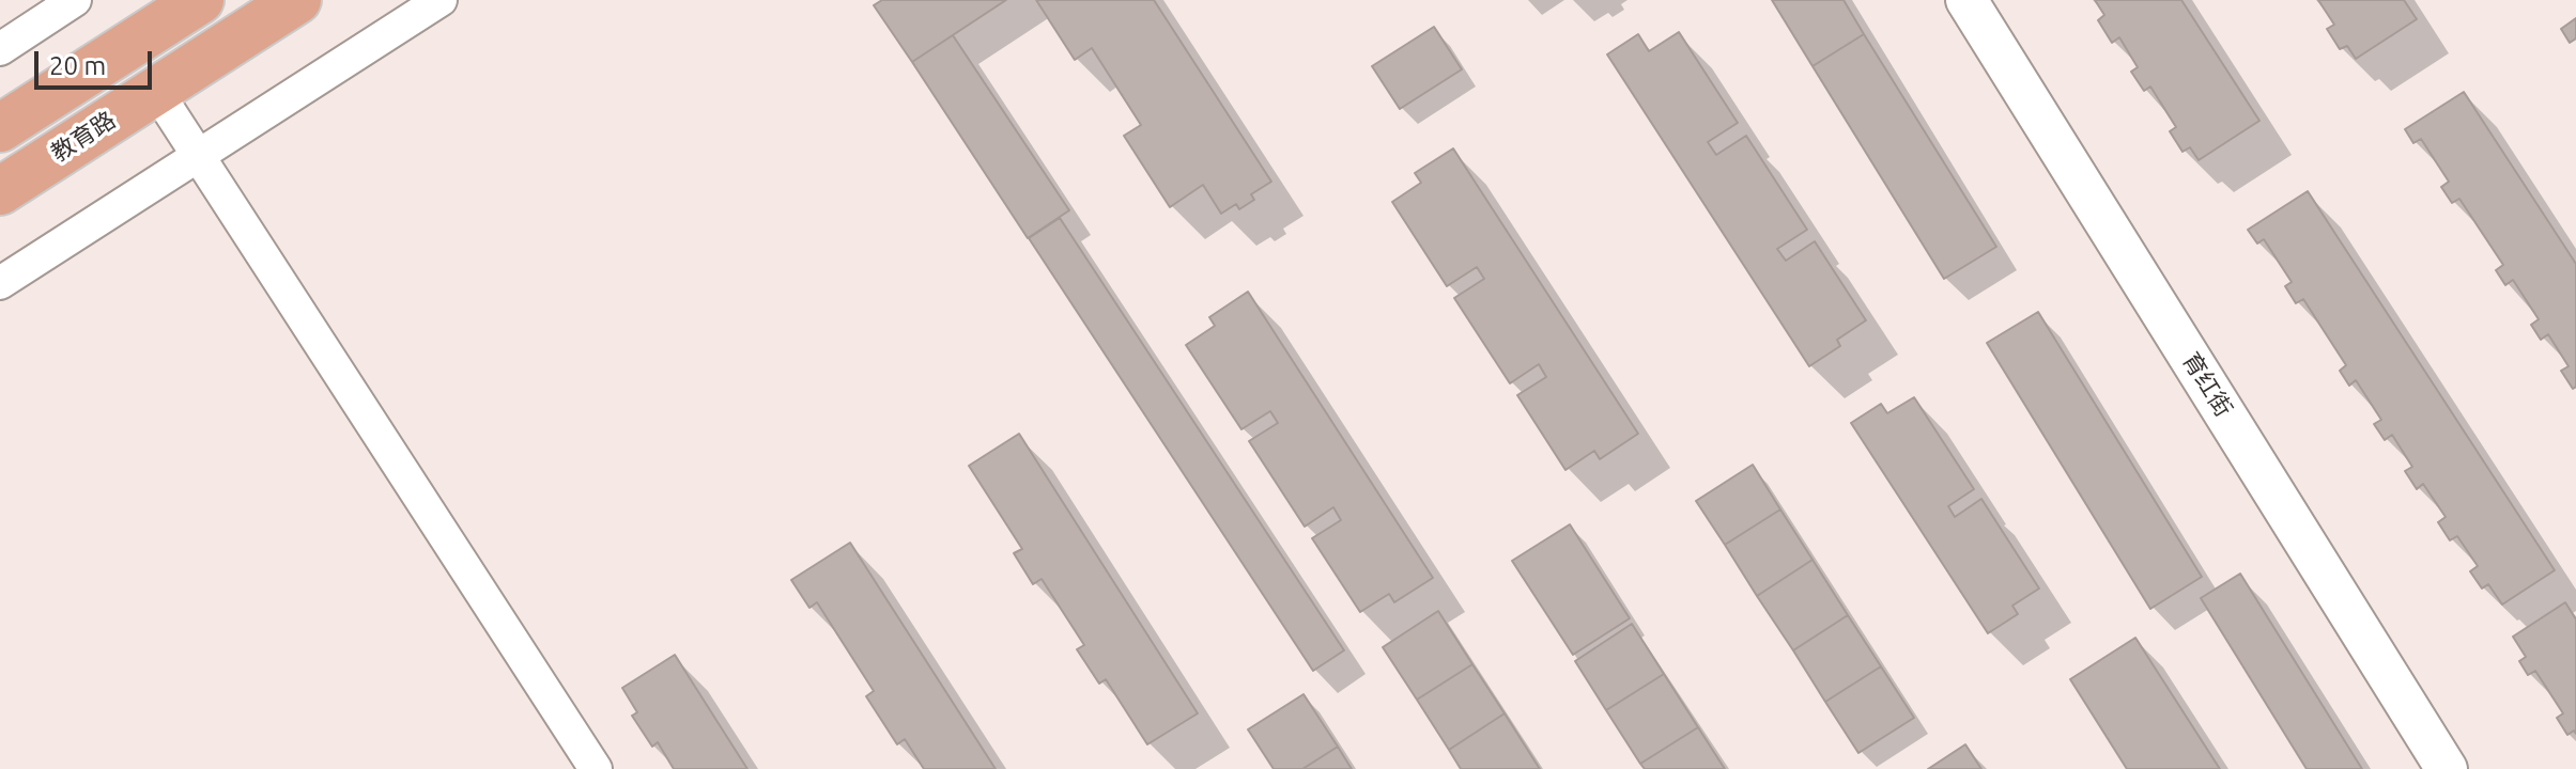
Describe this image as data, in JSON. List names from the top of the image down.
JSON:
{
  "streets": {
    "main road": ["教育路"],
    "street": ["育红街"]
  },
  "scale_bar": "20 m"
}
